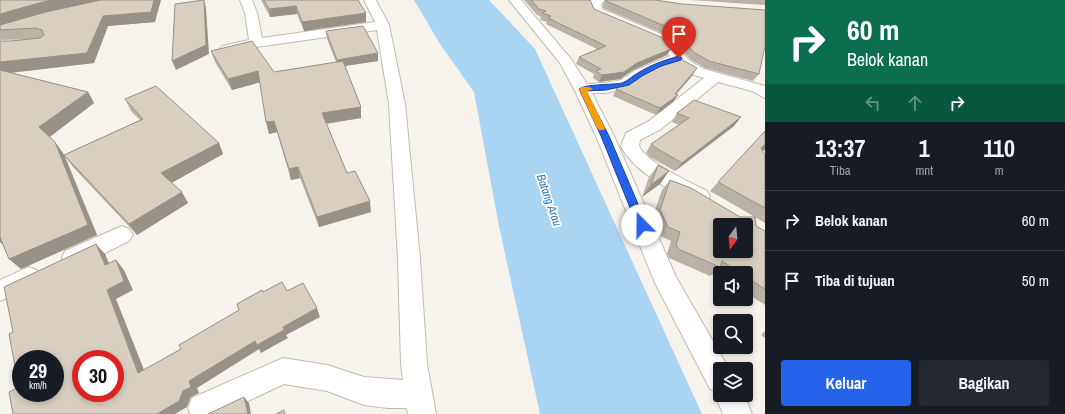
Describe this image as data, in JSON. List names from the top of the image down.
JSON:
{
  "water": ["Batang Arau"],
  "north": "bottom",
  "page": {
    "turn": ["60 m", "Belok kanan"],
    "eta": [
      "13:37",
      "Tiba",
      "1",
      "mnt",
      "110",
      "m"
    ],
    "list": [
      {
        "name": "Belok kanan",
        "value": "60 m"
      },
      {
        "name": "Tiba di tujuan",
        "value": "50 m"
      }
    ],
    "speed": "29 km/h",
    "limit": "30",
    "buttons": ["Keluar", "Bagikan"]
  }
}
